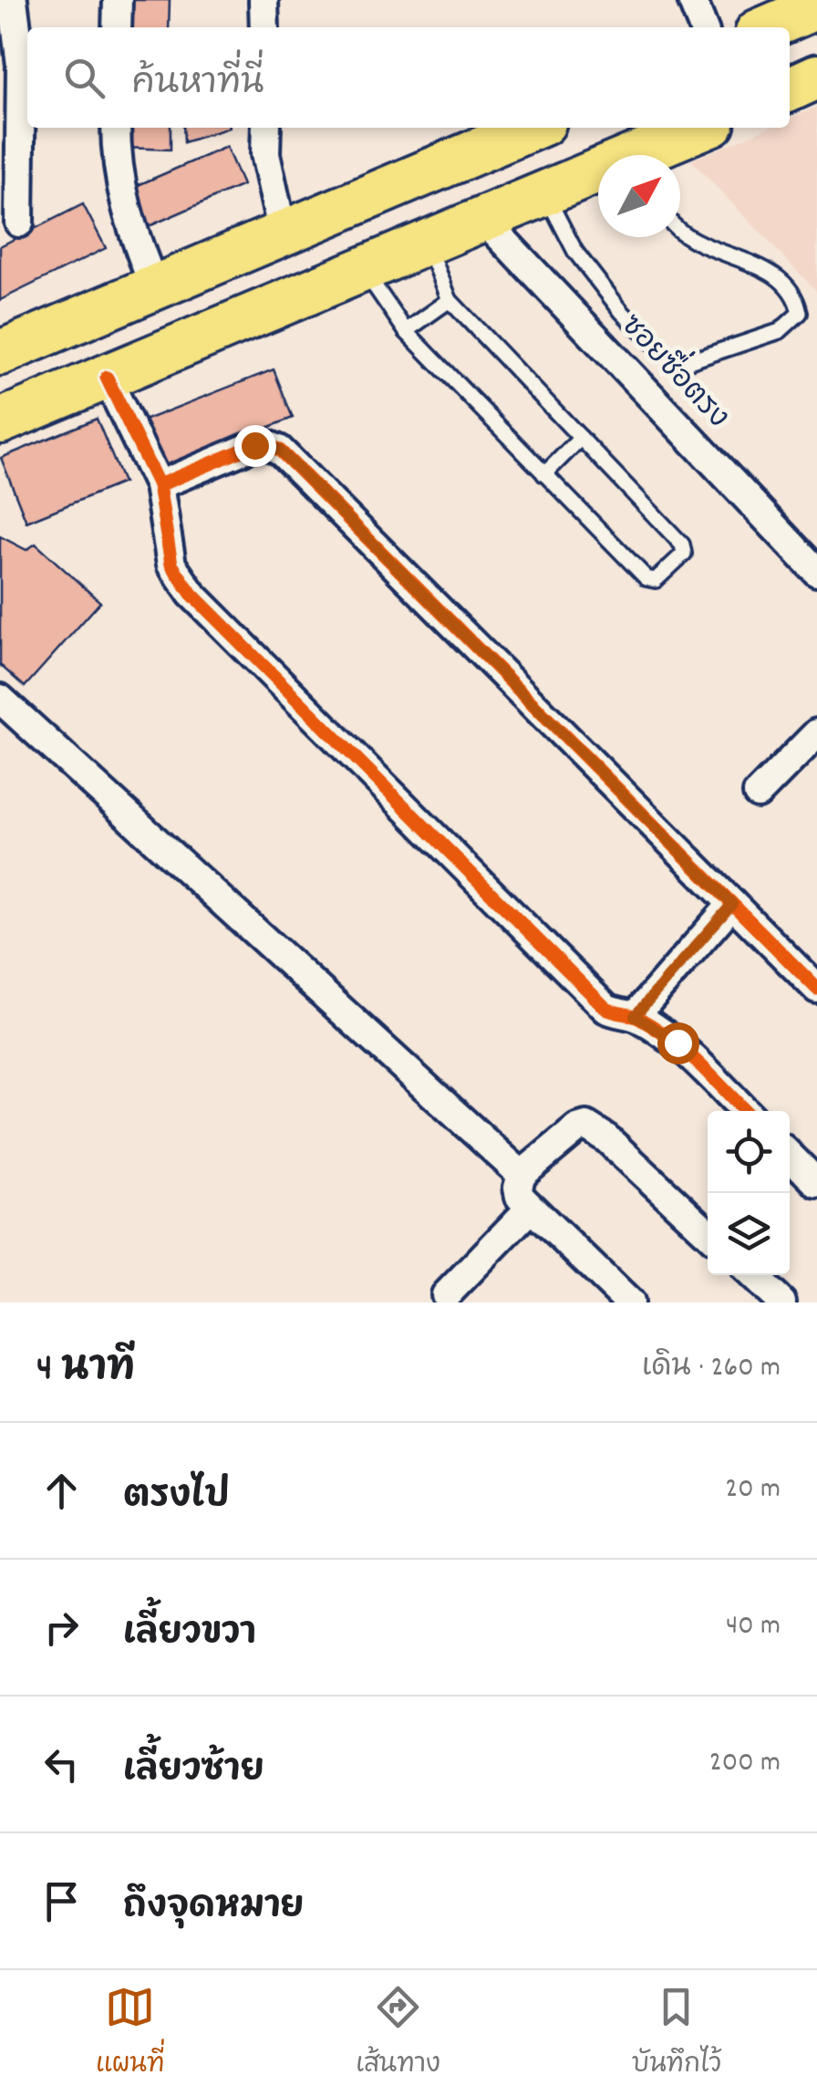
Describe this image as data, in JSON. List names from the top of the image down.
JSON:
{
  "streets": {
    "street": ["ซอยซื่อตรง"]
  },
  "north": "top right",
  "page": {
    "search": "ค้นหาที่นี่",
    "heading": ["4 นาที", "เดิน · 260 m"],
    "list": [
      ["ตรงไป", "20 m"],
      ["เลี้ยวขวา", "40 m"],
      ["เลี้ยวซ้าย", "200 m"],
      "ถึงจุดหมาย"
    ],
    "nav": ["แผนที่", "เส้นทาง", "บันทึกไว้"]
  }
}
